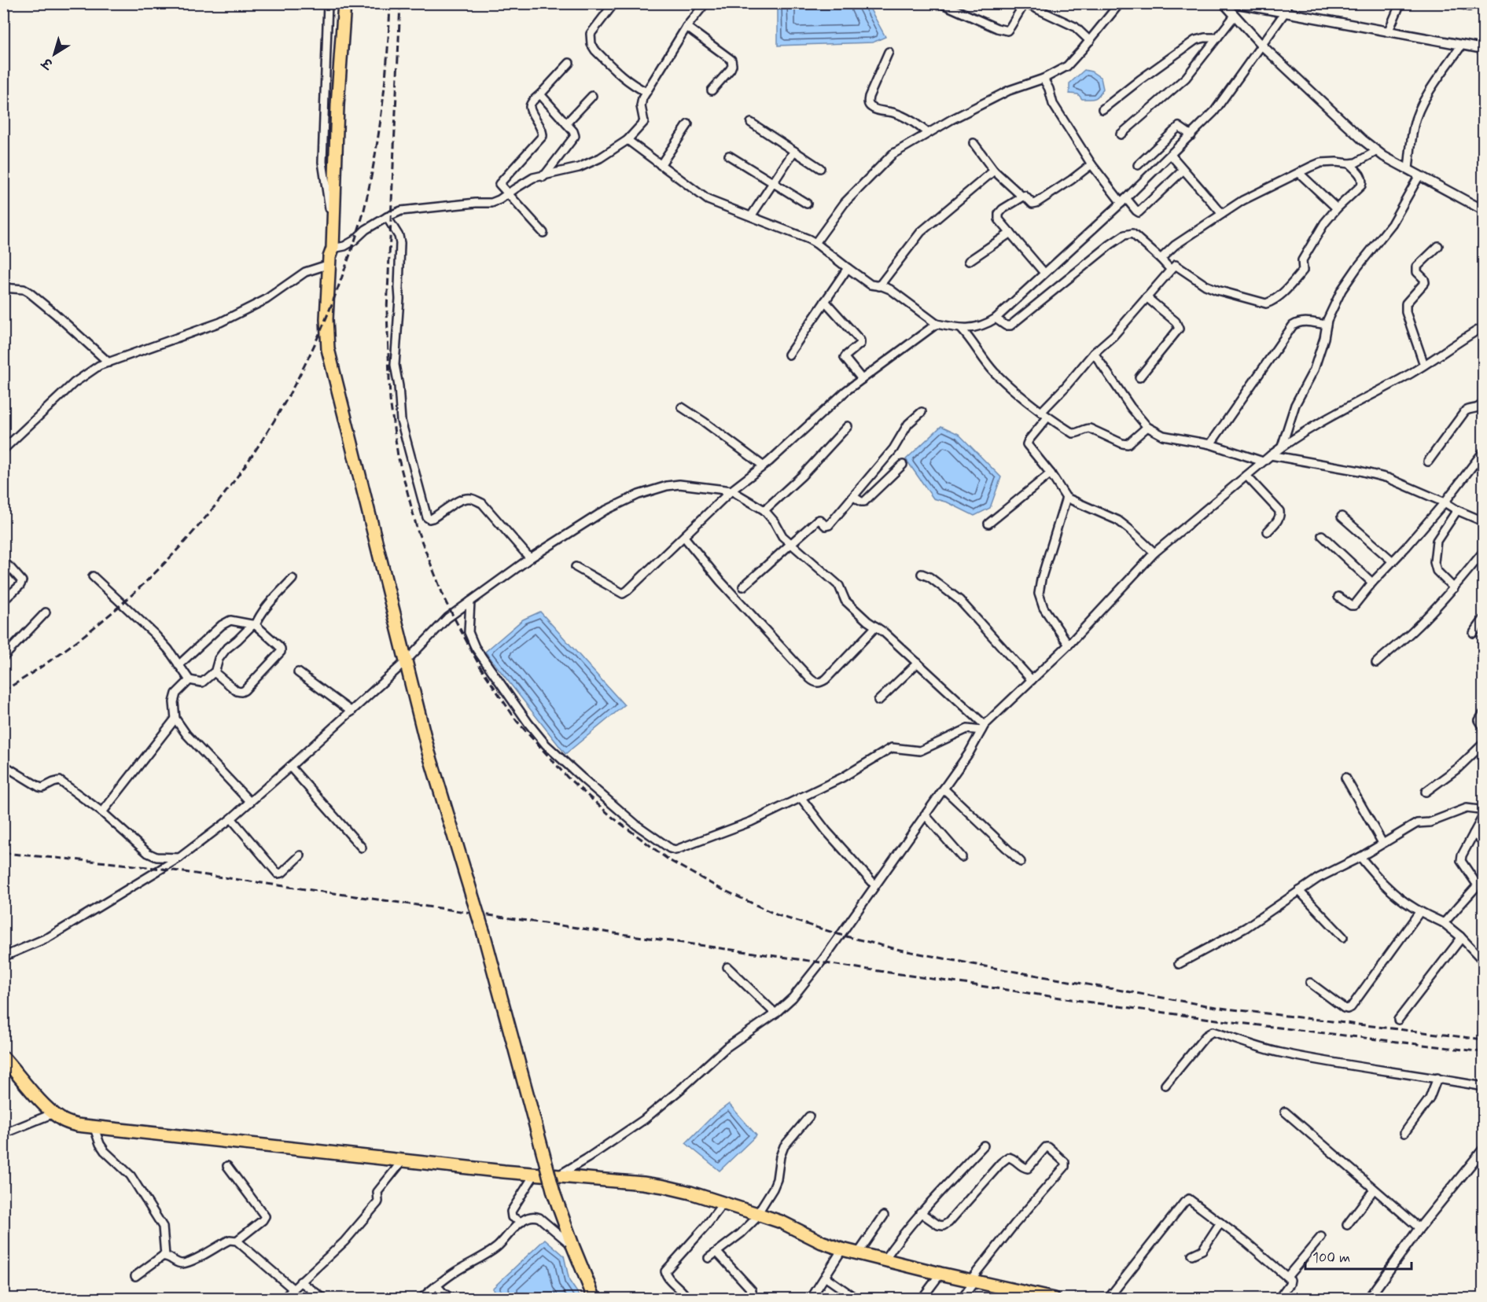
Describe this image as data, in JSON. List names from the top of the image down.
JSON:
{
  "scale_bar": "100 m",
  "north": "bottom left"
}
